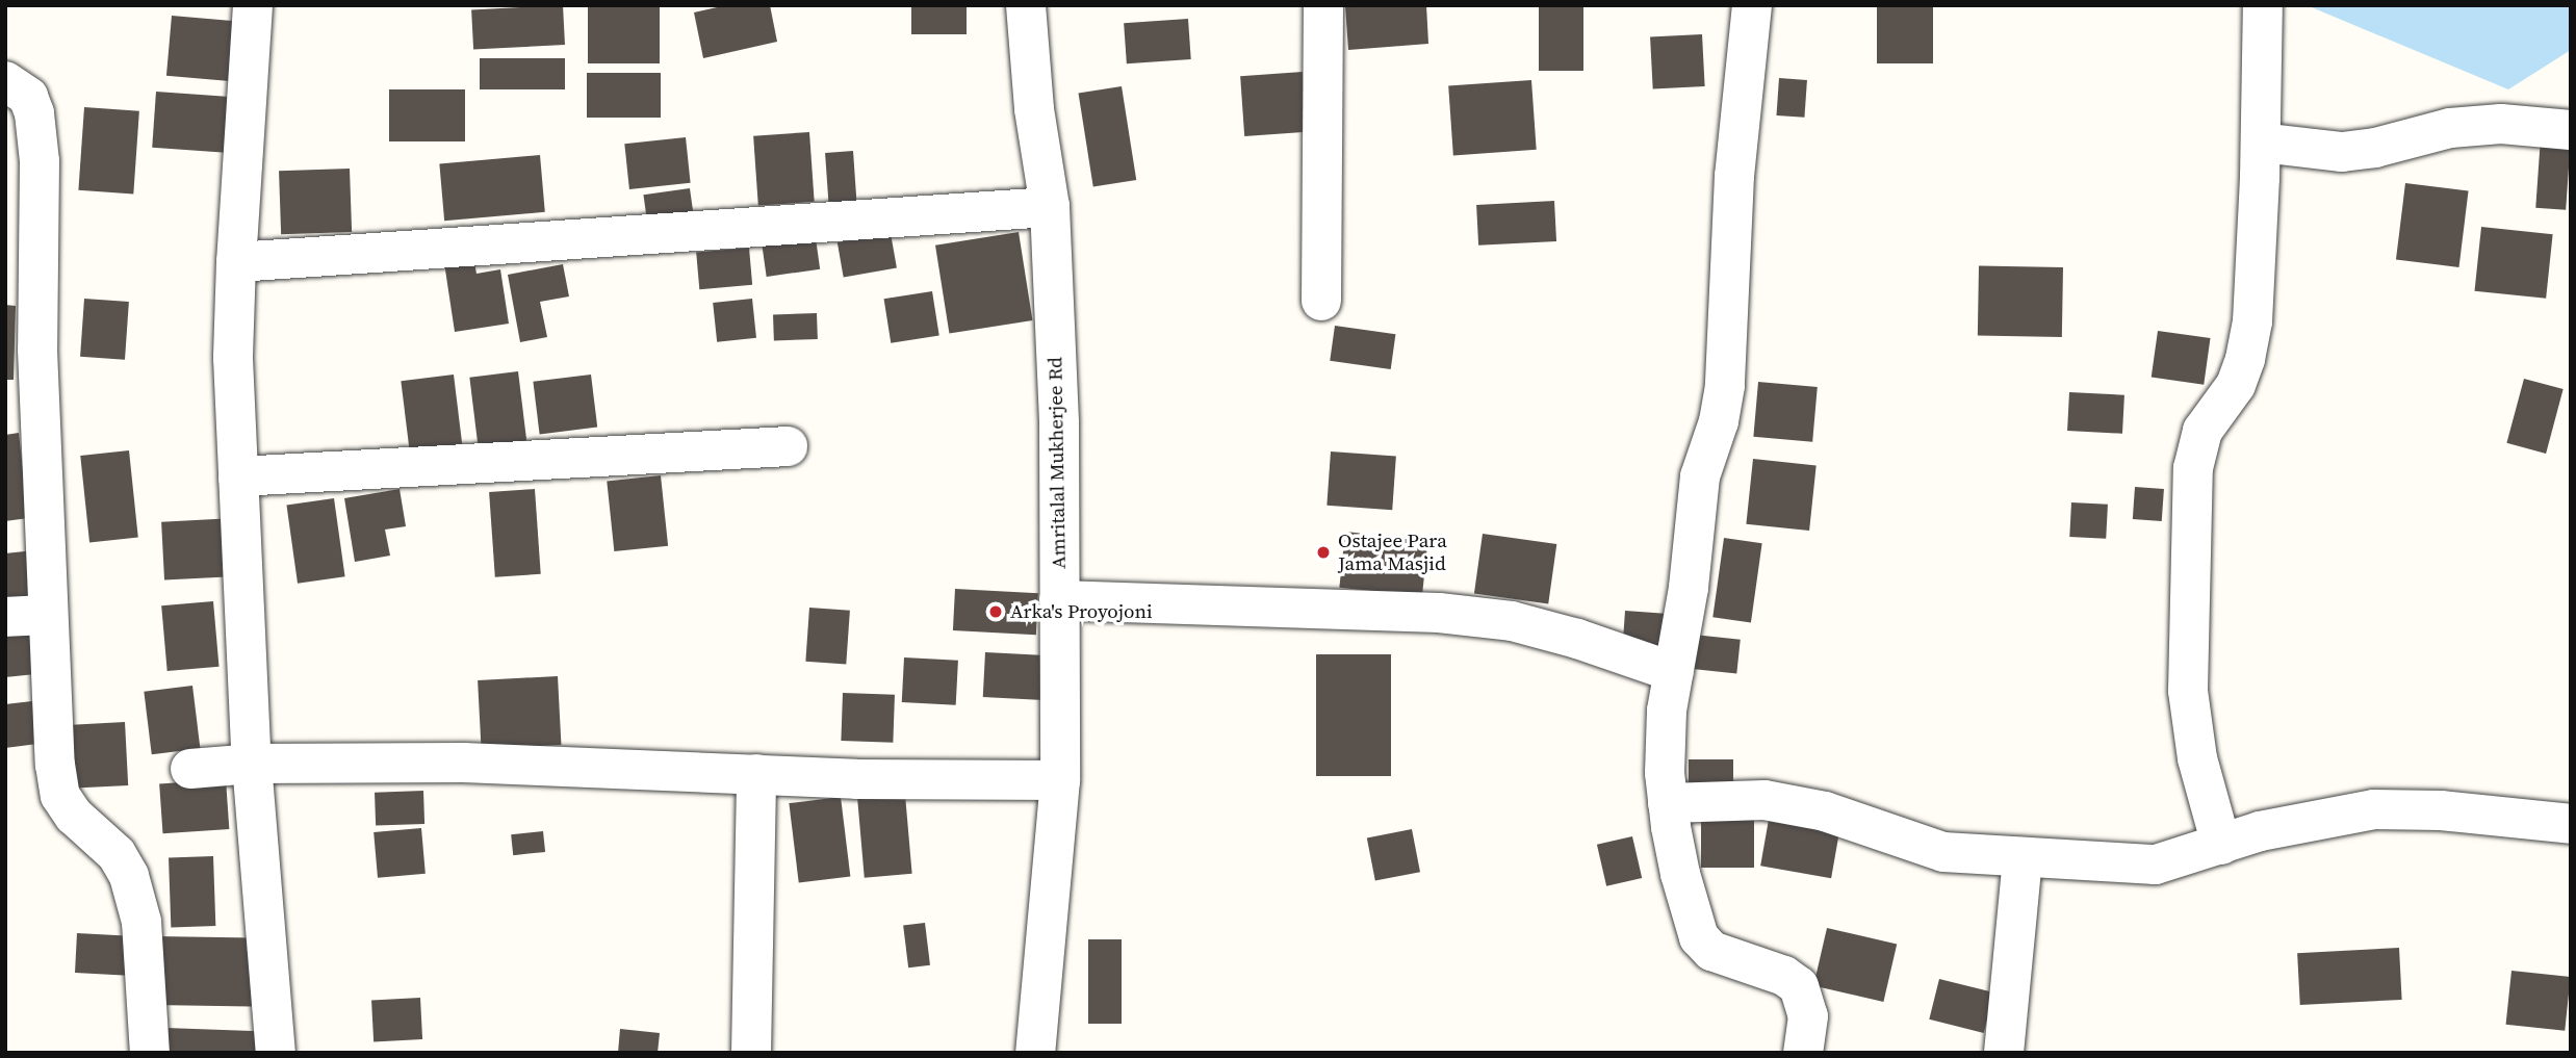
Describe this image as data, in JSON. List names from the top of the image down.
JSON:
{
  "streets": {
    "street": ["Amritalal Mukherjee Rd"]
  },
  "places": ["Ostajee Para Jama Masjid", "Arka's Proyojoni"]
}
